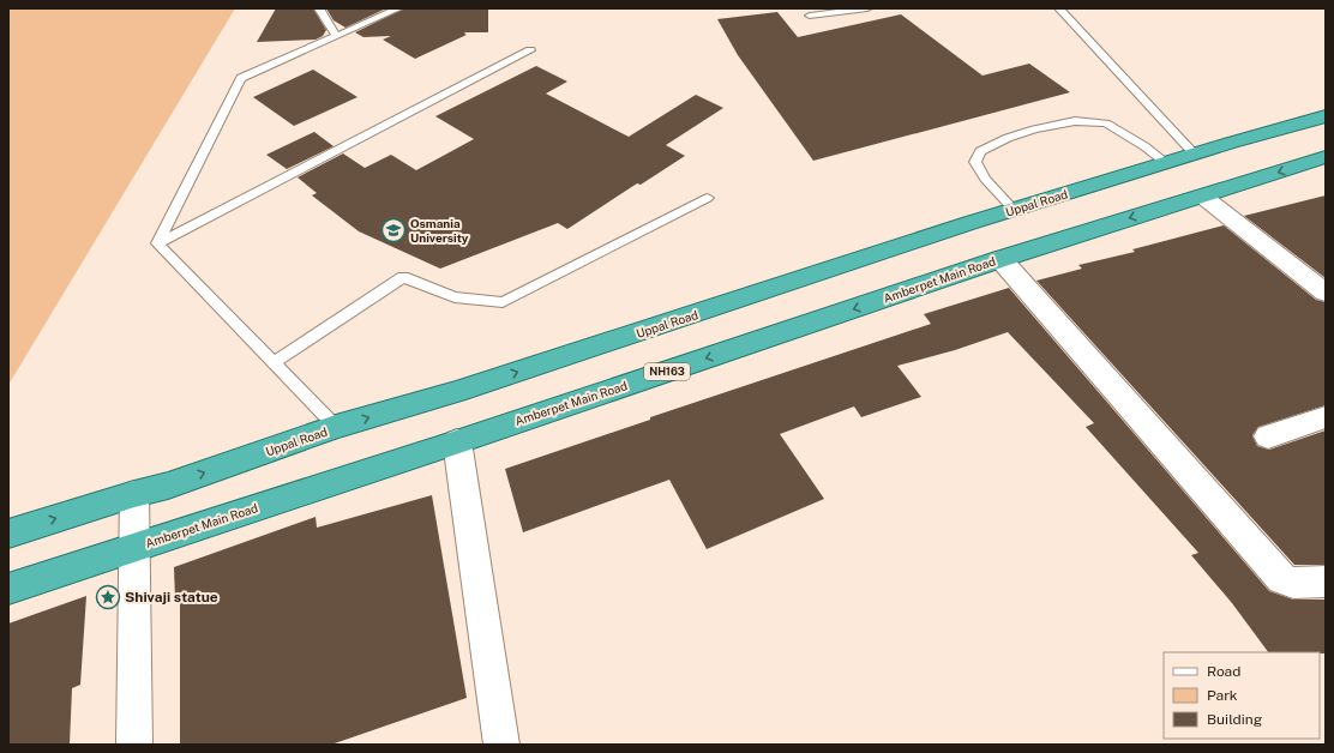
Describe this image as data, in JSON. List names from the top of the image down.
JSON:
{
  "streets": {
    "highway": ["Uppal Road", "Amberpet Main Road", "NH163"]
  },
  "one_way": ["Uppal Road", "Amberpet Main Road"],
  "places": {
    "school or university": ["Osmania University"],
    "place": ["Shivaji statue"]
  },
  "legend": ["Road", "Park", "Building"]
}
